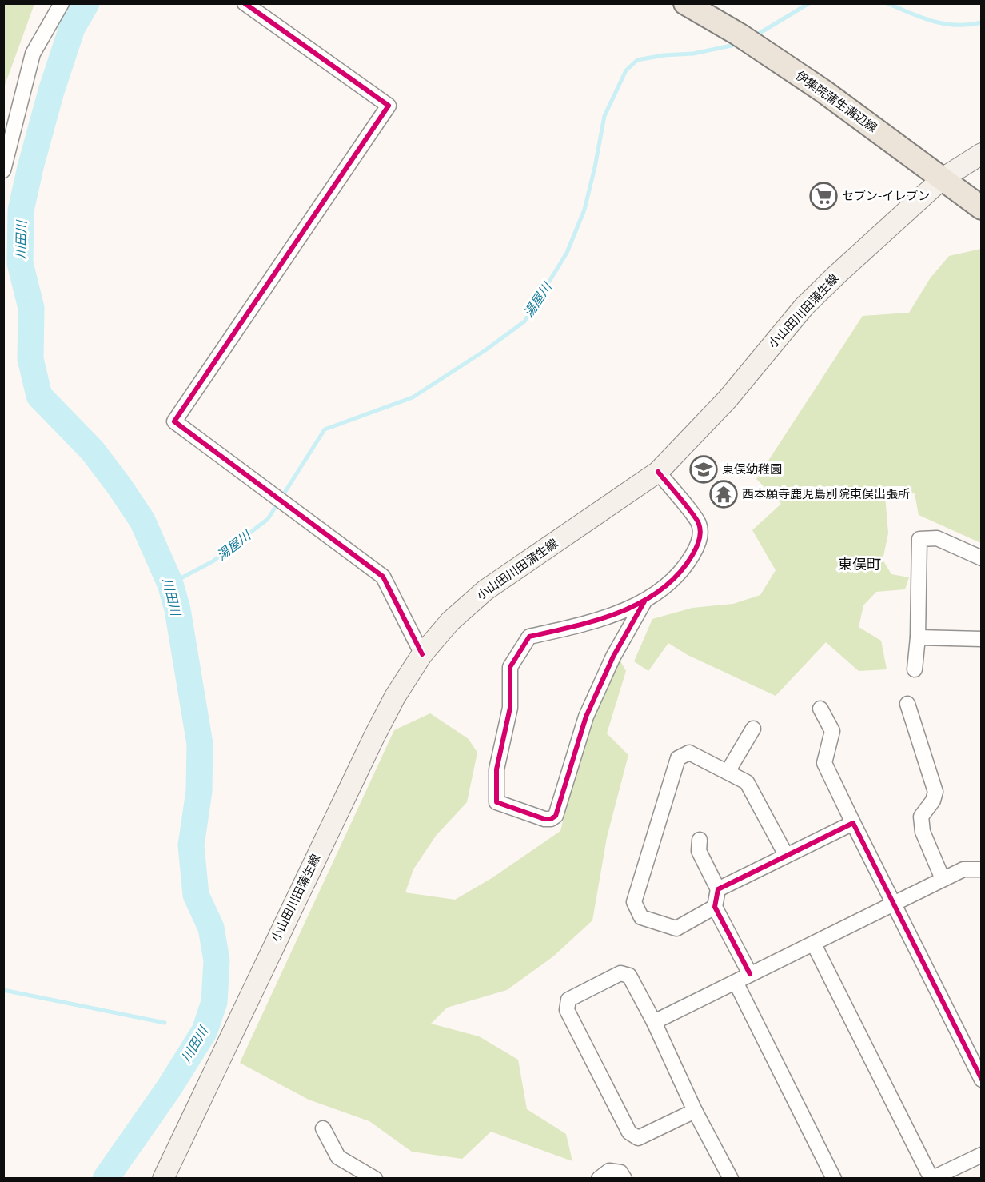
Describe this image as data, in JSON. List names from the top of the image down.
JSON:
{
  "streets": {
    "main road": ["伊集院蒲生溝辺線", "小山田川田蒲生線"]
  },
  "crossings": [
    ["伊集院蒲生溝辺線", "小山田川田蒲生線"]
  ],
  "districts": ["東俣町"],
  "water": ["川田川", "湯屋川"],
  "places": {
    "supermarket": ["セブン-イレブン"],
    "school or university": ["東俣幼稚園"],
    "temple": ["西本願寺鹿児島別院東俣出張所"]
  }
}
